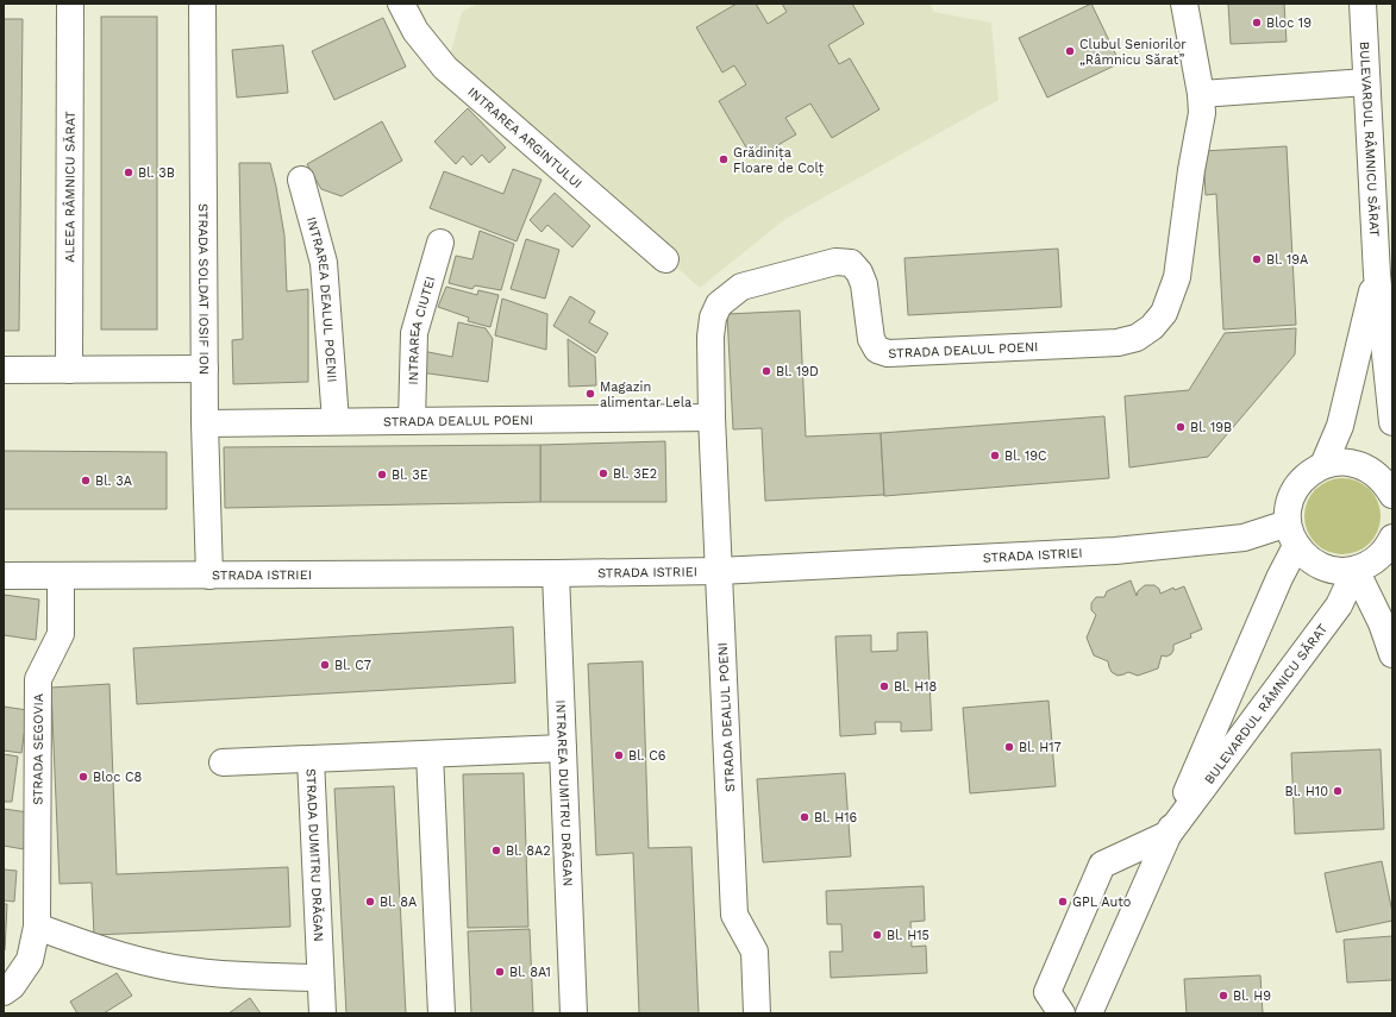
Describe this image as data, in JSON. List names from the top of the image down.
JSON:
{
  "streets": {
    "street": [
      "INTRAREA ARGINTULUI",
      "BULEVARDUL RÂMNICU SĂRAT",
      "ALEEA RÂMNICU SĂRAT",
      "STRADA SOLDAT IOSIF ION",
      "INTRAREA DEALUL POENII",
      "INTRAREA CIUTEI",
      "STRADA DEALUL POENI",
      "STRADA ISTRIEI",
      "STRADA SEGOVIA",
      "INTRAREA DUMITRU DRĂGAN",
      "STRADA DUMITRU DRĂGAN"
    ]
  },
  "crossings": [
    ["BULEVARDUL RÂMNICU SĂRAT", "STRADA ISTRIEI"],
    ["STRADA SOLDAT IOSIF ION", "STRADA DEALUL POENI"],
    ["STRADA SOLDAT IOSIF ION", "STRADA ISTRIEI"],
    ["INTRAREA DEALUL POENII", "STRADA DEALUL POENI"],
    ["INTRAREA CIUTEI", "STRADA DEALUL POENI"],
    ["STRADA DEALUL POENI", "STRADA ISTRIEI"],
    ["STRADA ISTRIEI", "STRADA SEGOVIA"],
    ["STRADA ISTRIEI", "INTRAREA DUMITRU DRĂGAN"],
    ["INTRAREA DUMITRU DRĂGAN", "STRADA DUMITRU DRĂGAN"]
  ],
  "places": [
    "Bloc 19",
    "Clubul Seniorilor „Râmnicu Sărat”",
    "Grădinița Floare de Colț",
    "Bl. 3B",
    "Bl. 19A",
    "Bl. 19D",
    "Magazin alimentar Lela",
    "Bl. 19B",
    "Bl. 19C",
    "Bl. 3E2",
    "Bl. 3E",
    "Bl. 3A",
    "Bl. C7",
    "Bl. H18",
    "Bl. H17",
    "Bl. C6",
    "Bloc C8",
    "Bl. H10",
    "Bl. H16",
    "Bl. 8A2",
    "Bl. 8A",
    "GPL Auto",
    "Bl. H15",
    "Bl. 8A1",
    "Bl. H9"
  ]
}
